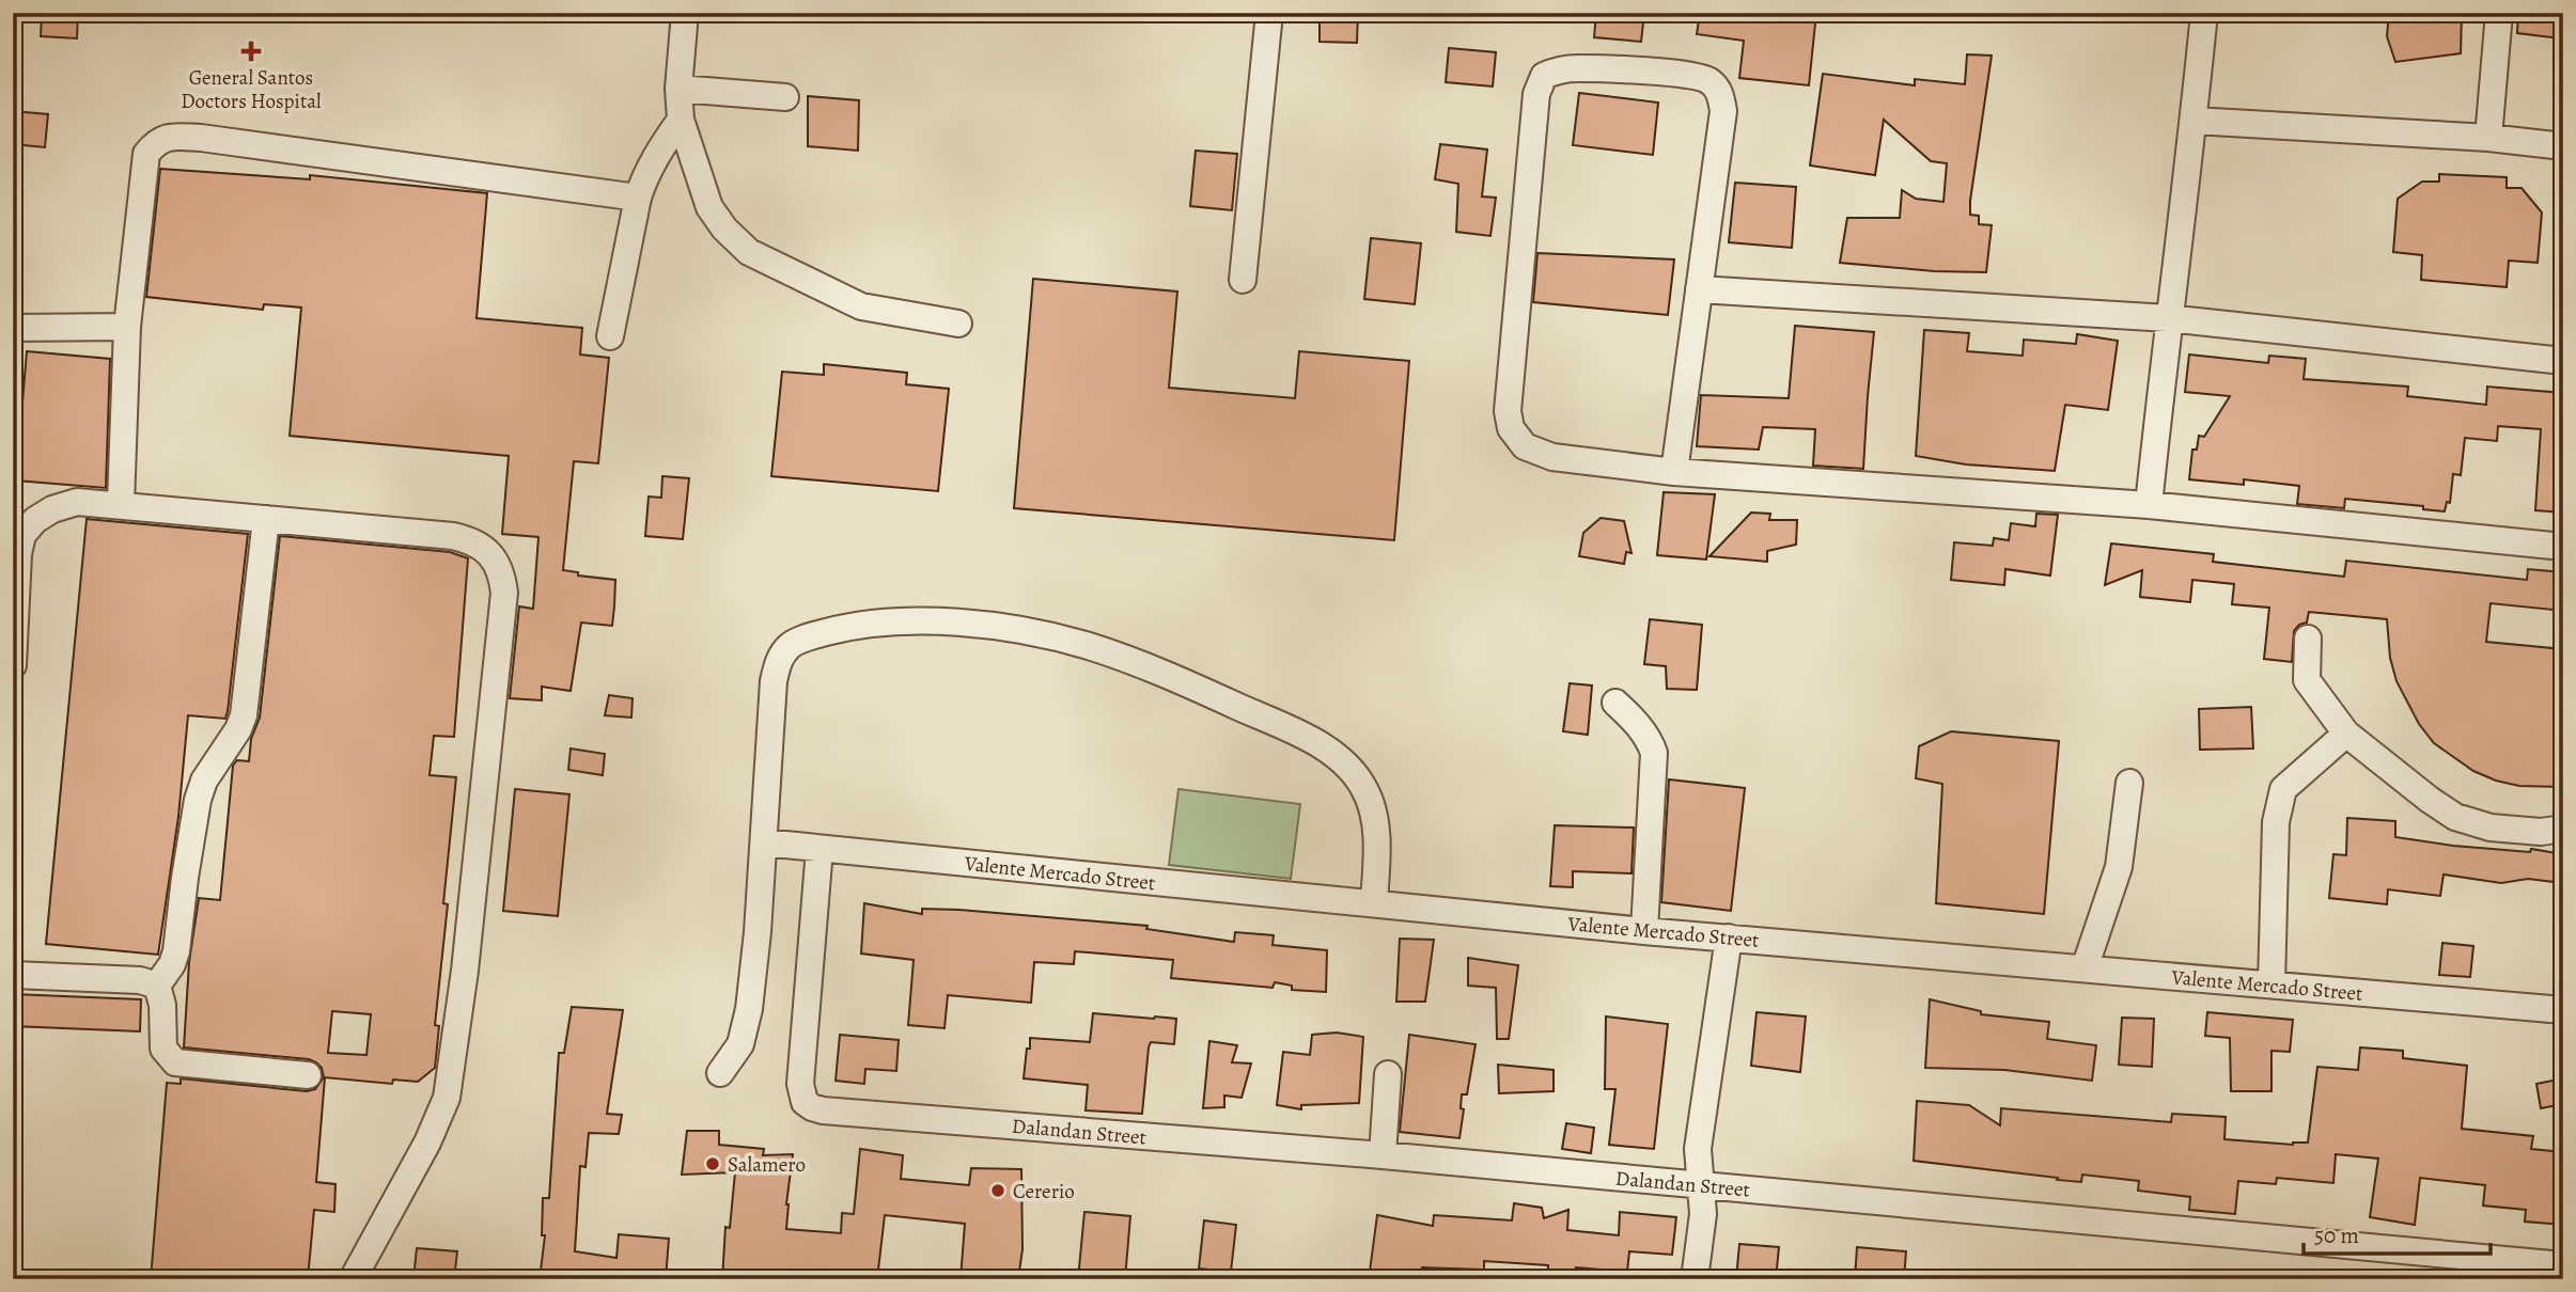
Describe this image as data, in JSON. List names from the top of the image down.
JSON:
{
  "streets": {
    "street": ["Valente Mercado Street", "Dalandan Street"]
  },
  "crossings": [
    ["Valente Mercado Street", "Dalandan Street"]
  ],
  "places": {
    "health": ["General Santos Doctors Hospital"],
    "other": ["Salamero", "Cererio"]
  },
  "scale_bar": "50 m"
}
